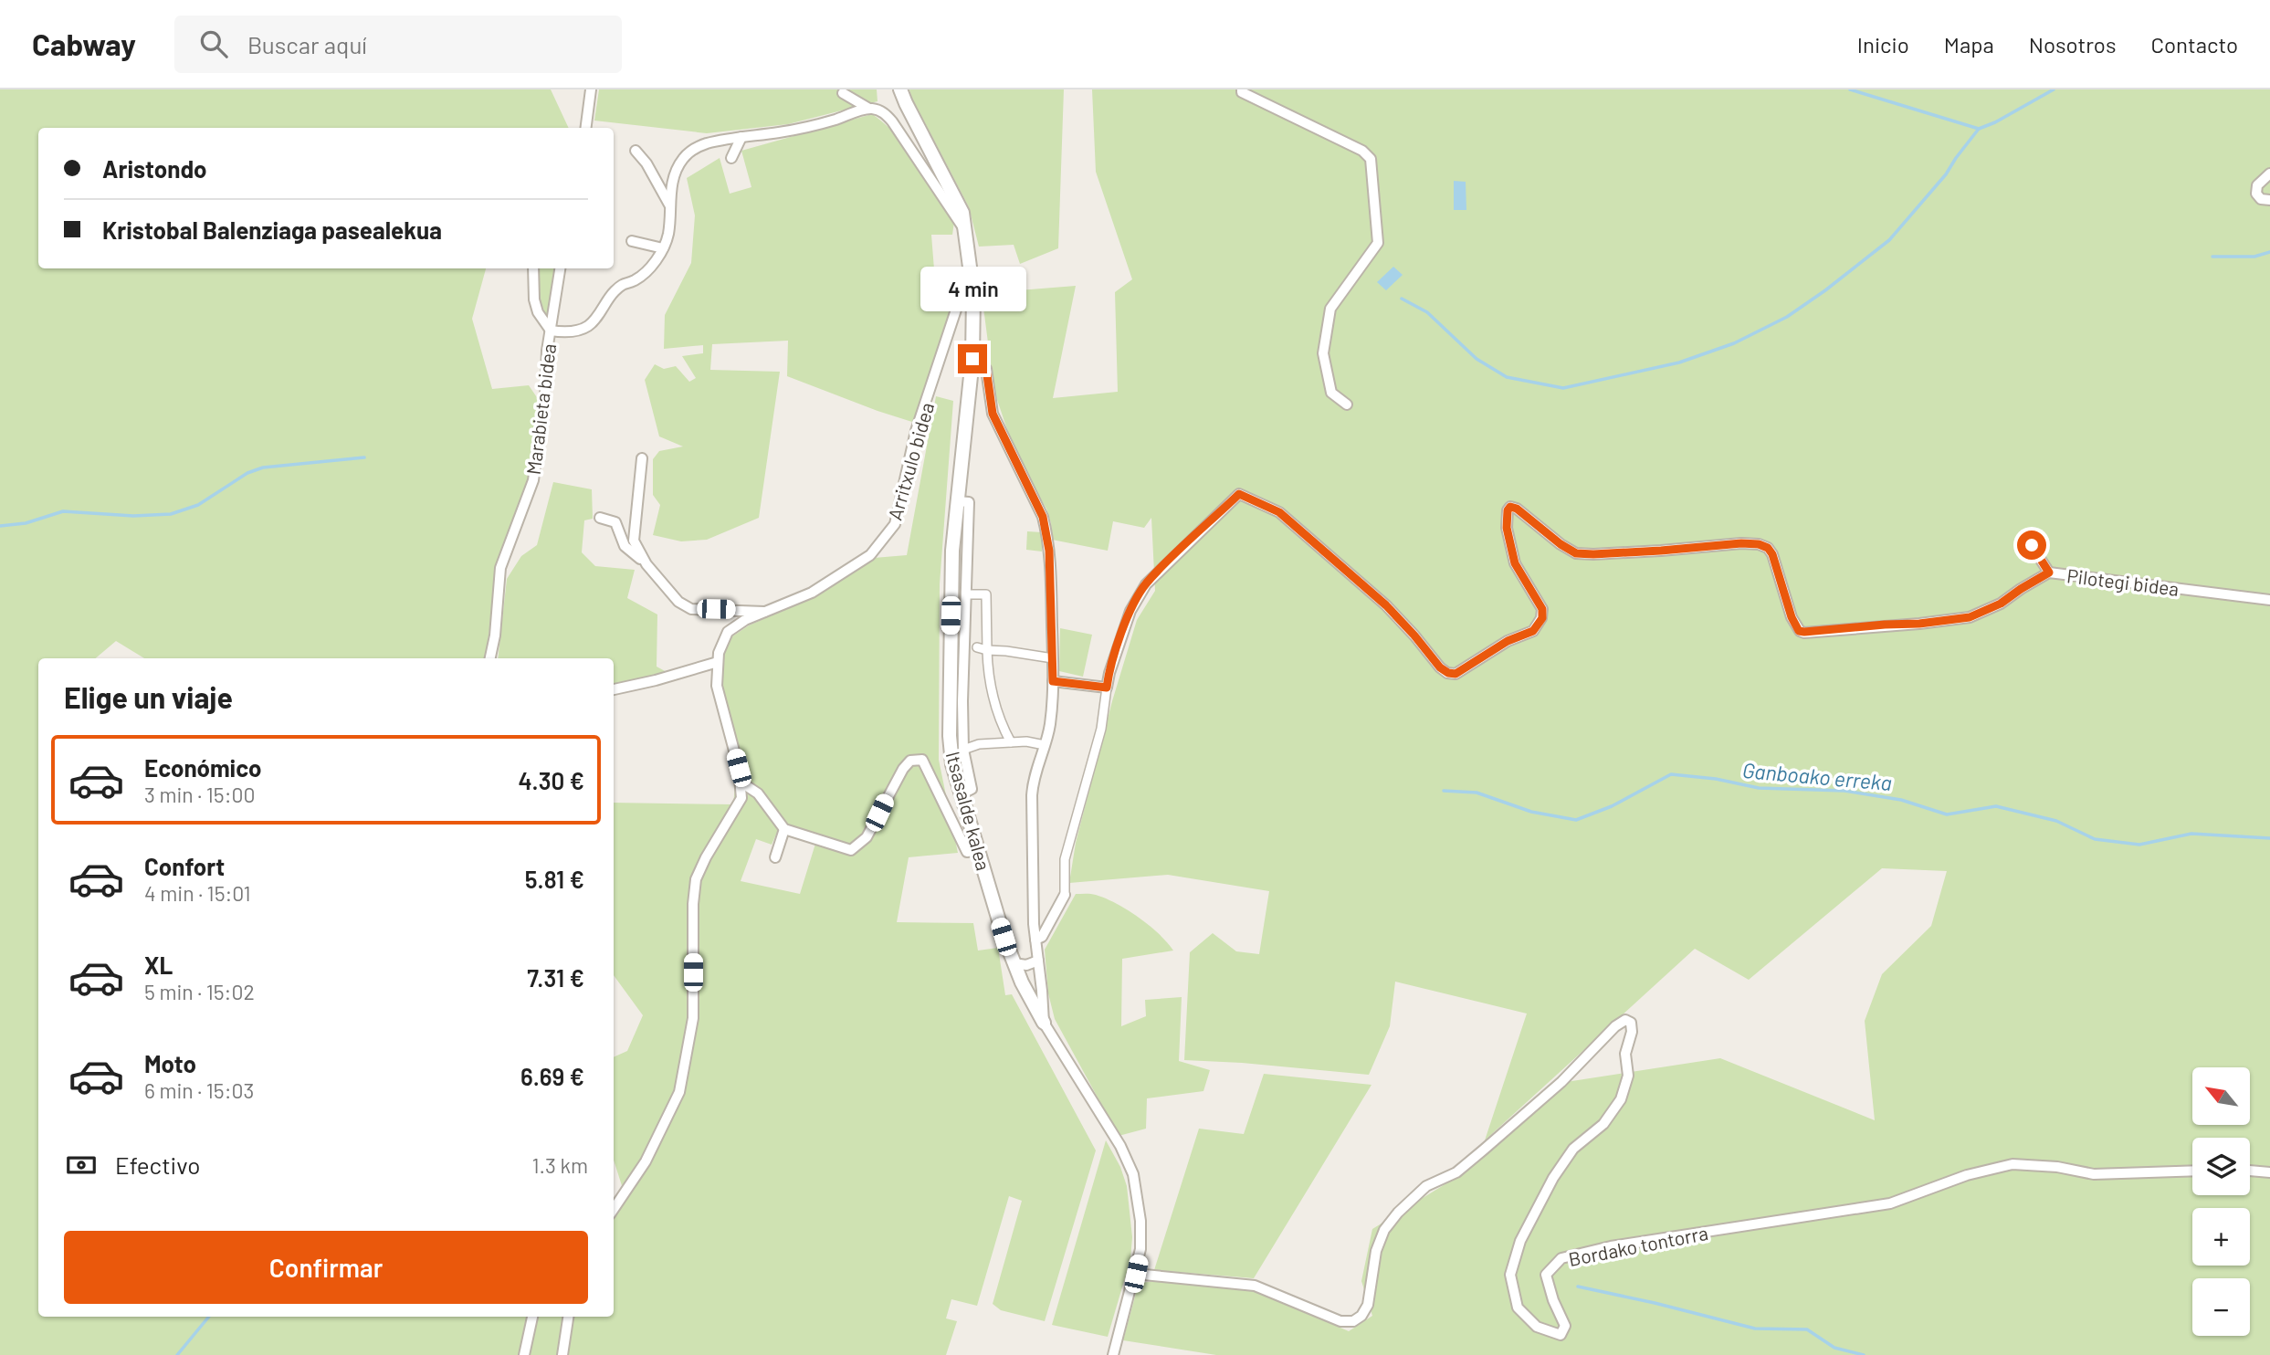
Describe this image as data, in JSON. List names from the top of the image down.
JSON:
{
  "streets": {
    "street": [
      "Marabieta bidea",
      "Arritxulo bidea",
      "Pilotegi bidea",
      "Itsasalde kalea",
      "Bordako tontorra"
    ]
  },
  "crossings": [
    ["Arritxulo bidea", "Itsasalde kalea"]
  ],
  "water": ["Ganboako erreka"],
  "north": "top left",
  "page": {
    "header": "Cabway",
    "search": "Buscar aquí",
    "nav": [
      "Inicio",
      "Mapa",
      "Nosotros",
      "Contacto"
    ],
    "banner": ["Aristondo", "Kristobal Balenziaga pasealekua"],
    "bubble": "4 min",
    "heading": "Elige un viaje",
    "list": [
      {
        "name": "Económico",
        "note": "3 min · 15:00",
        "value": "4.30 €"
      },
      {
        "name": "Confort",
        "note": "4 min · 15:01",
        "value": "5.81 €"
      },
      {
        "name": "XL",
        "note": "5 min · 15:02",
        "value": "7.31 €"
      },
      {
        "name": "Moto",
        "note": "6 min · 15:03",
        "value": "6.69 €"
      }
    ],
    "map_buttons": ["+", "−"],
    "pay": ["Efectivo", "1.3 km"],
    "buttons": "Confirmar"
  }
}
